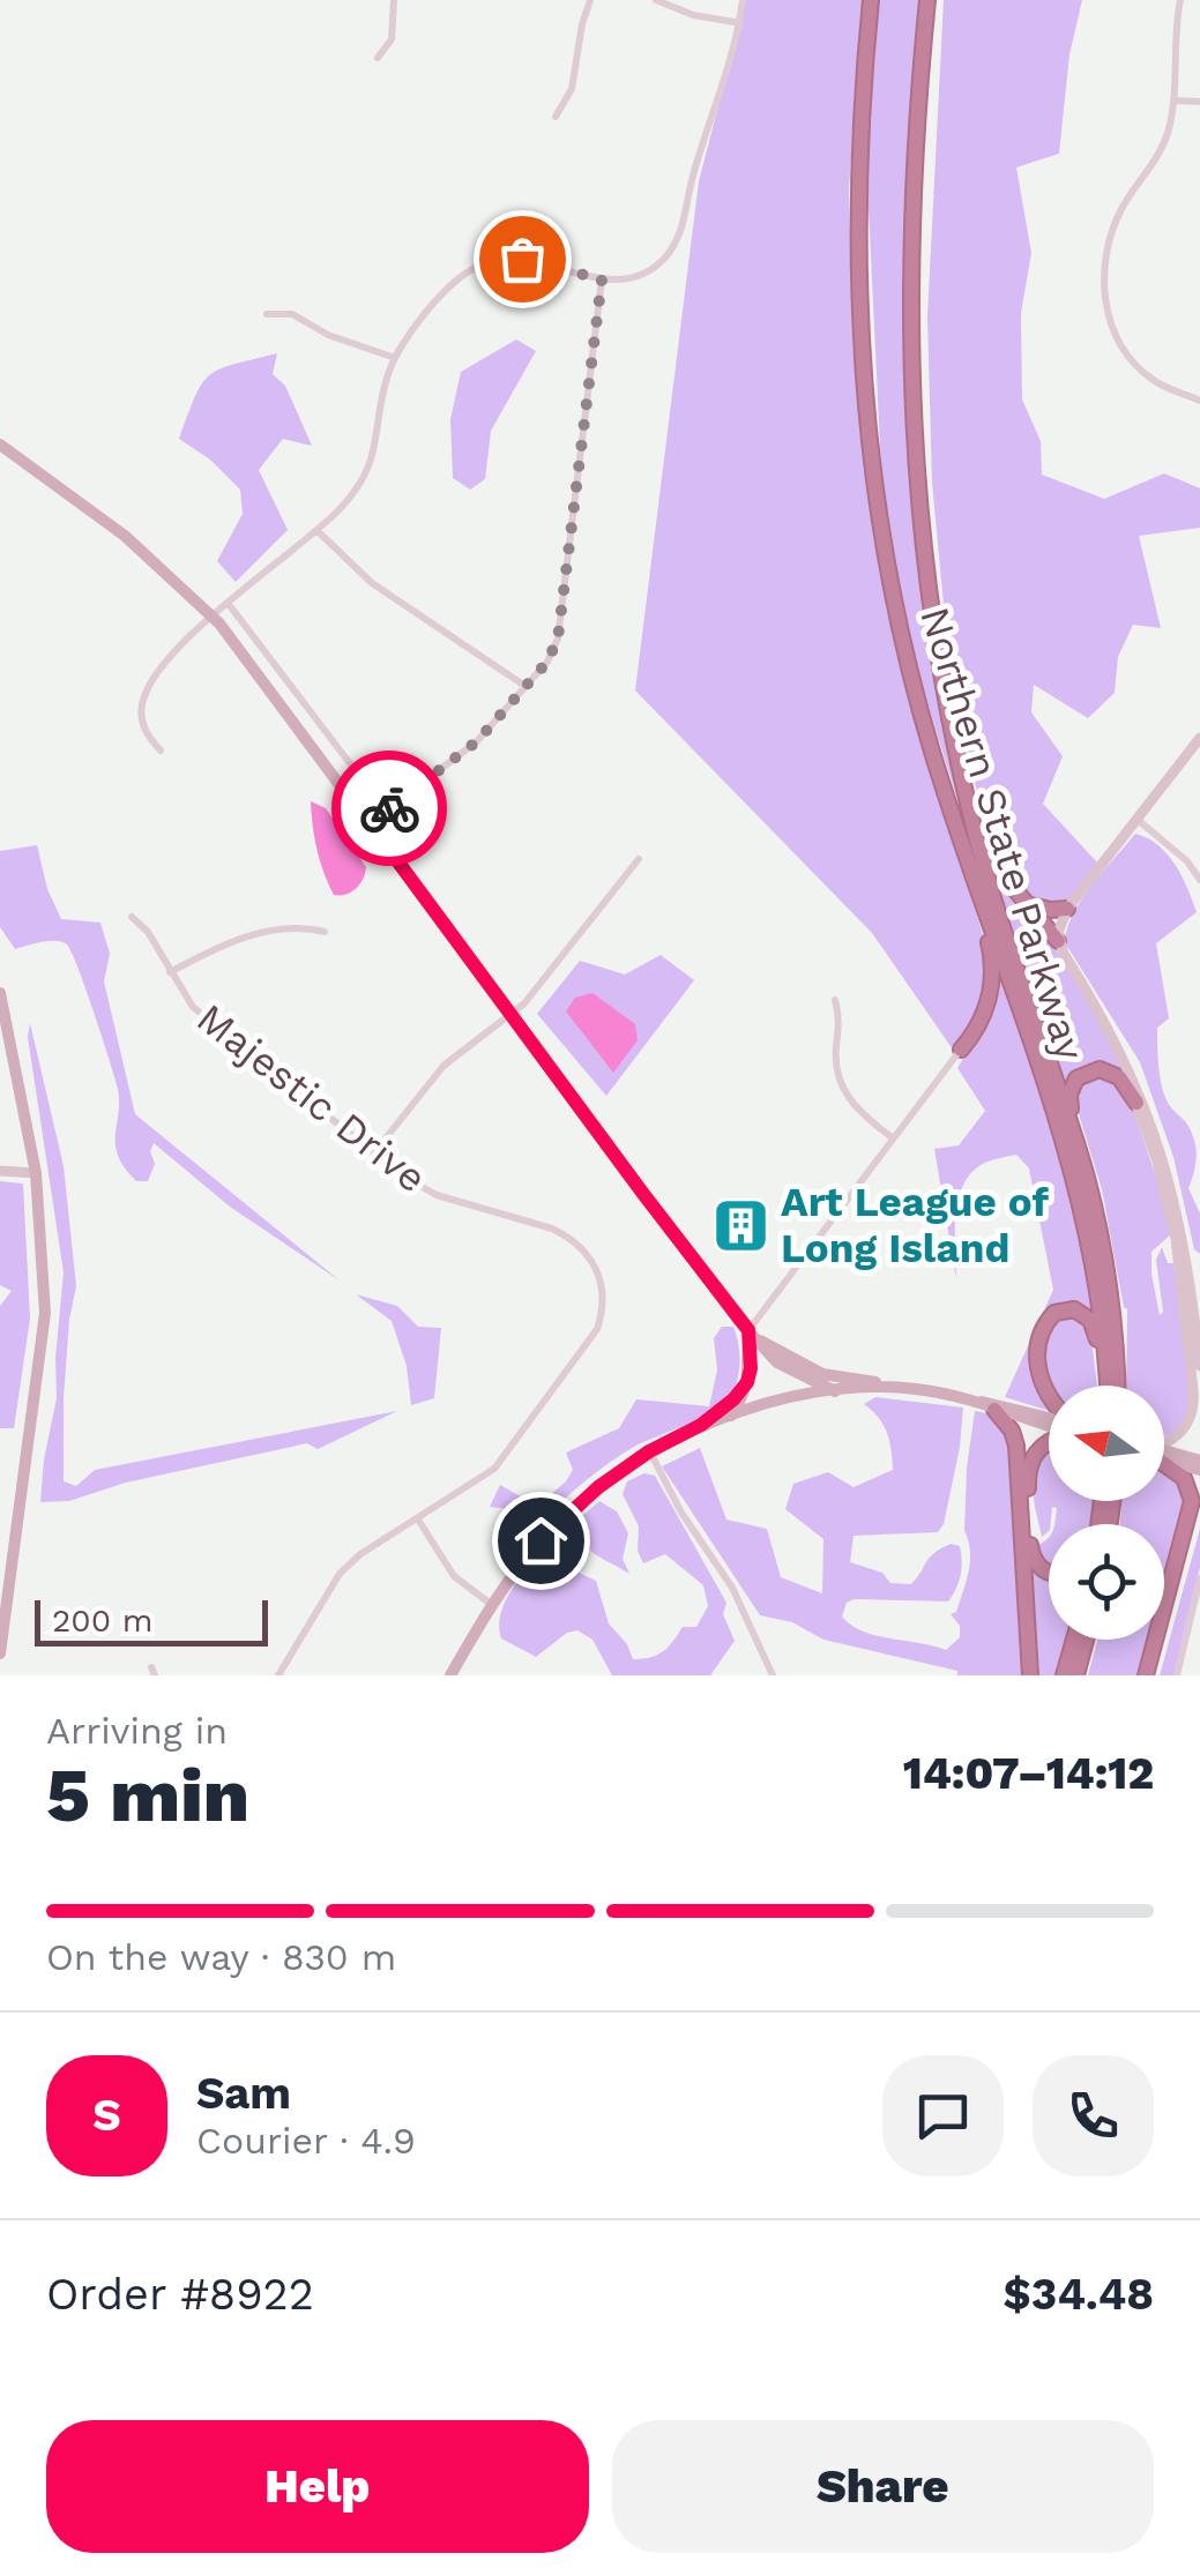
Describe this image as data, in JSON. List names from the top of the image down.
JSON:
{
  "streets": {
    "highway": ["Northern State Parkway"],
    "street": ["Majestic Drive"]
  },
  "places": {
    "building": ["Art League of Long Island"]
  },
  "scale_bar": "200 m",
  "north": "left",
  "page": {
    "scale": "200 m",
    "heading": ["5 min", "Arriving in", "14:07–14:12"],
    "panel": [
      "Sam",
      "Courier · 4.9",
      "Order #8922",
      "$34.48"
    ],
    "bar": "On the way · 830 m",
    "round": "S",
    "buttons": ["Help", "Share"]
  }
}
